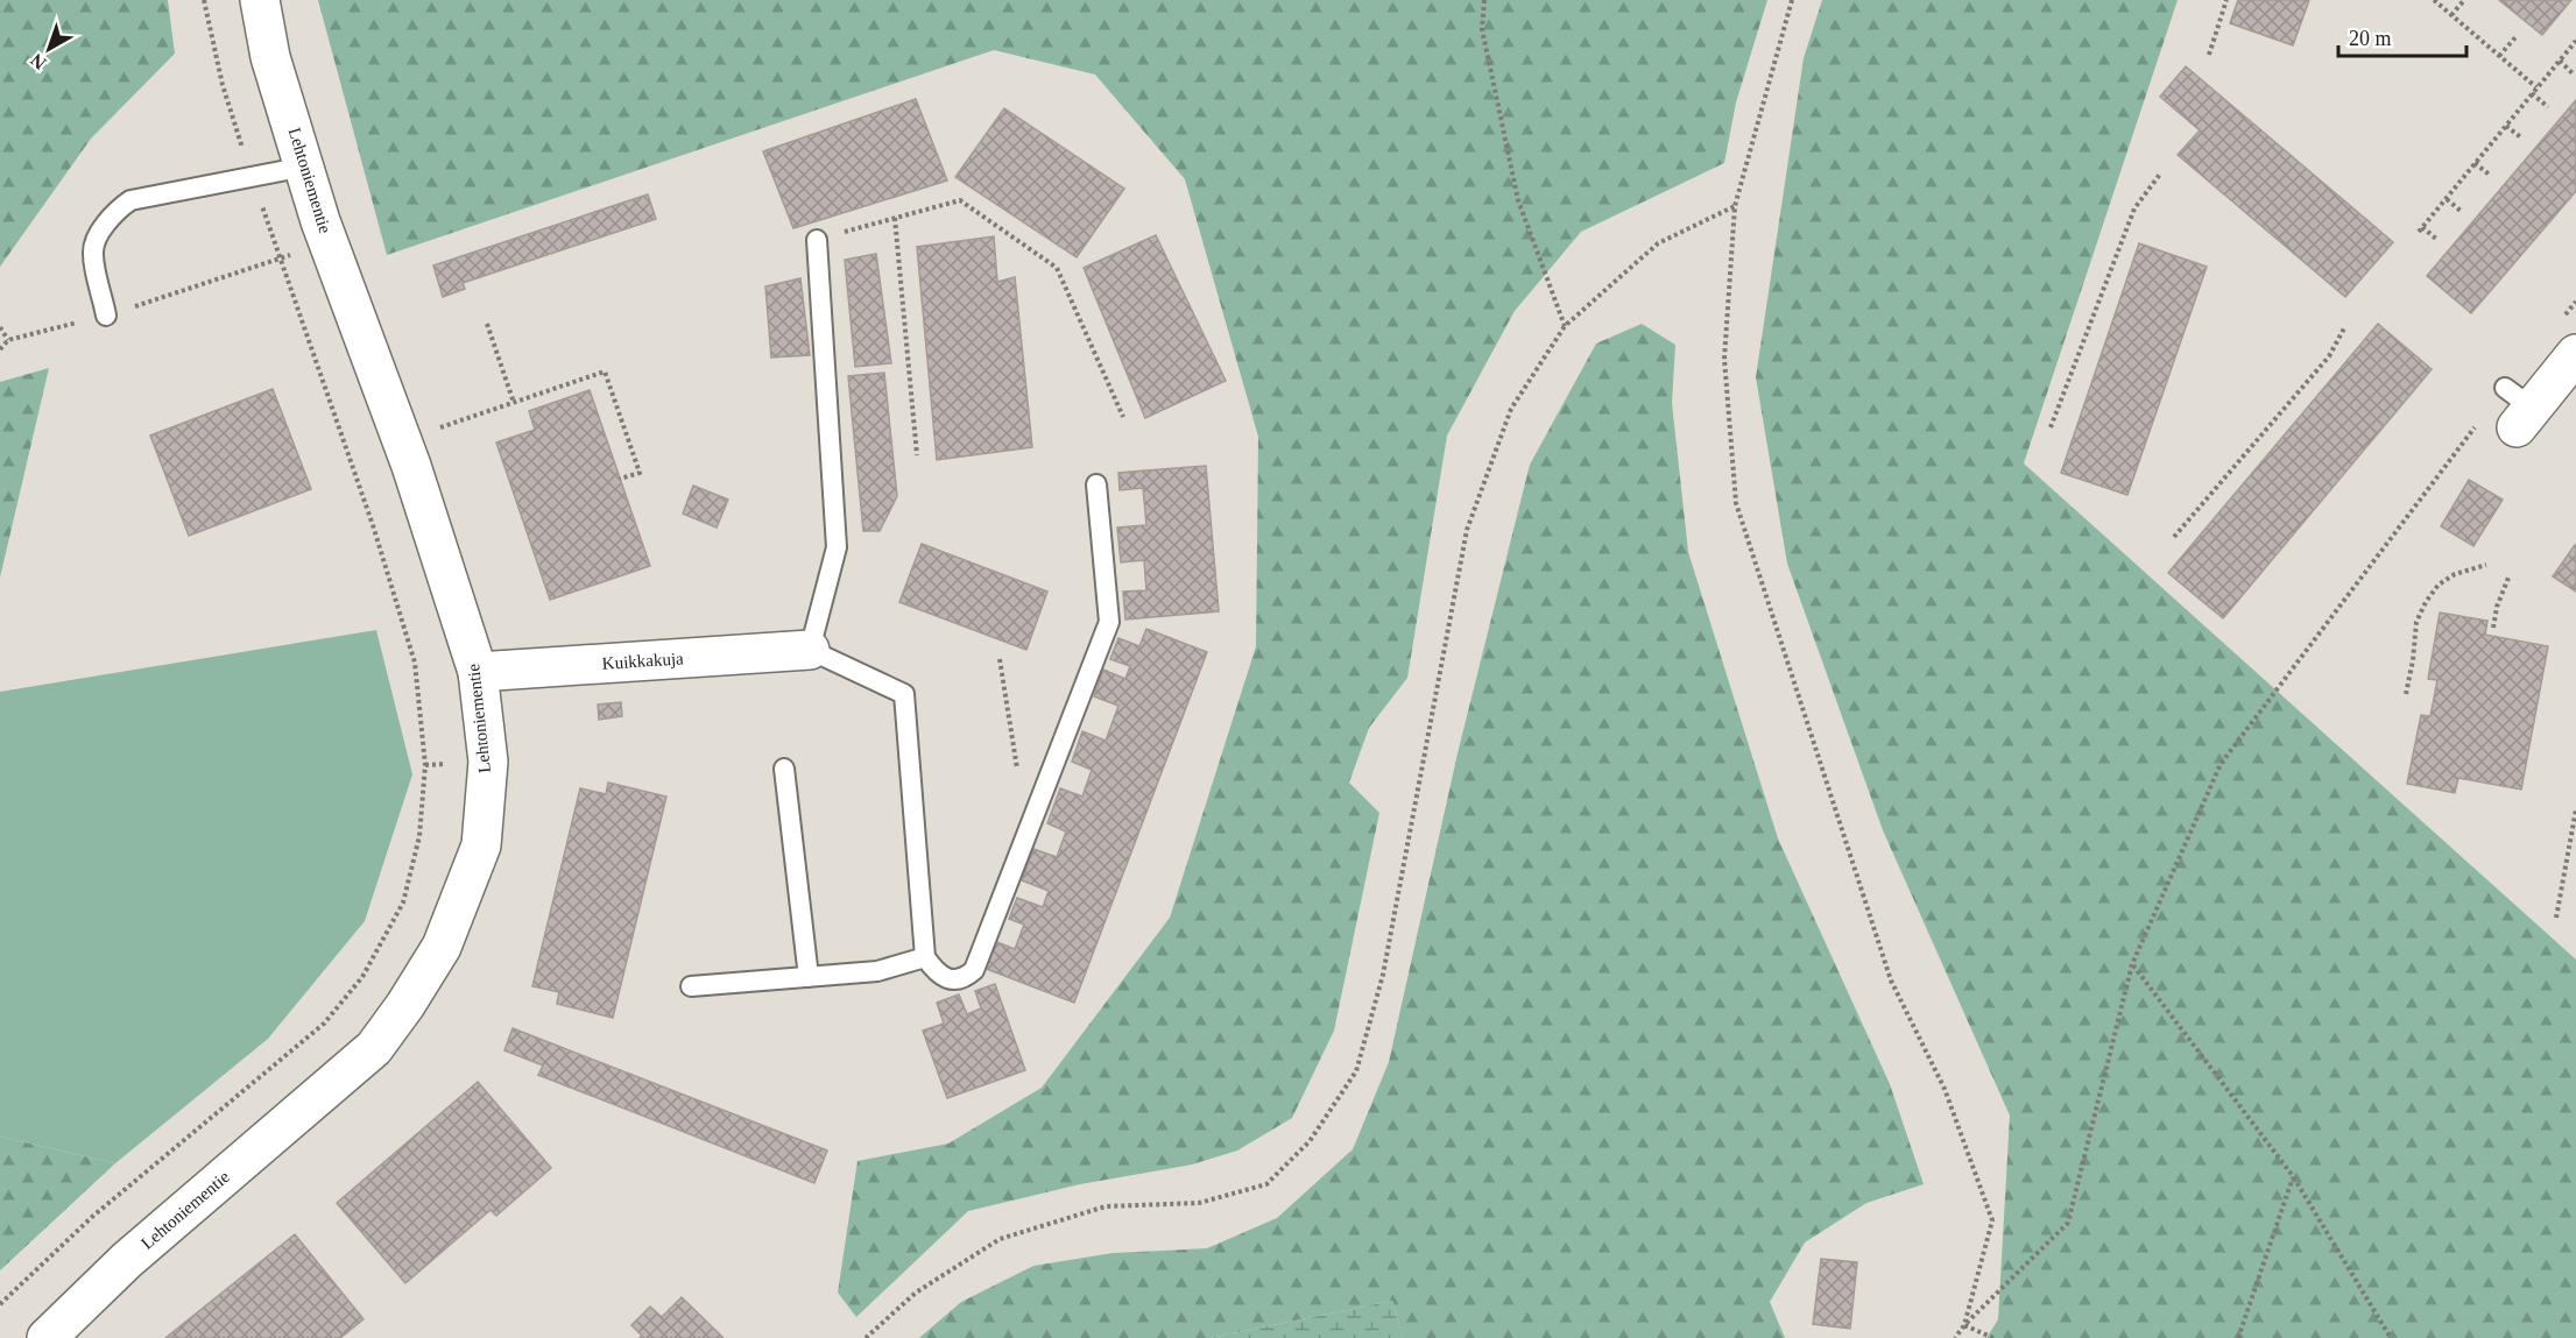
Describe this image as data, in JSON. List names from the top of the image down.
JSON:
{
  "streets": {
    "street": ["Lehtoniementie", "Kuikkakuja"]
  },
  "crossings": [
    ["Lehtoniementie", "Kuikkakuja"]
  ],
  "scale_bar": "20 m",
  "north": "bottom left"
}
